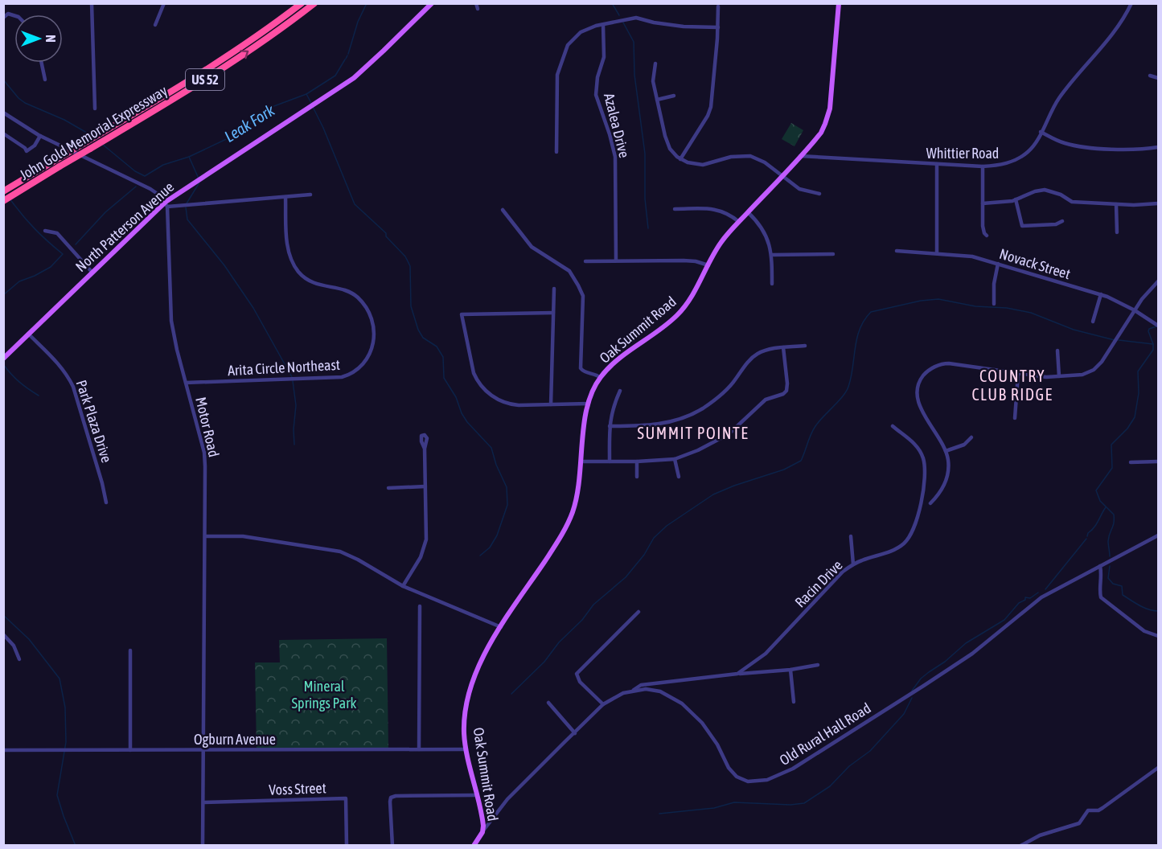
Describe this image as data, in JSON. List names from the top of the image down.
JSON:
{
  "streets": {
    "highway": ["US 52", "John Gold Memorial Expressway"],
    "main road": ["North Patterson Avenue", "Oak Summit Road", "Old Rural Hall Road"],
    "street": [
      "Azalea Drive",
      "Whittier Road",
      "Novack Street",
      "Arita Circle Northeast",
      "Park Plaza Drive",
      "Motor Road",
      "Racin Drive",
      "Ogburn Avenue",
      "Voss Street"
    ]
  },
  "crossings": [
    ["Whittier Road", "Oak Summit Road"],
    ["North Patterson Avenue", "Park Plaza Drive"],
    ["North Patterson Avenue", "Motor Road"],
    ["Oak Summit Road", "Old Rural Hall Road"],
    ["Oak Summit Road", "Ogburn Avenue"],
    ["Arita Circle Northeast", "Motor Road"],
    ["Motor Road", "Ogburn Avenue"],
    ["Motor Road", "Voss Street"],
    ["Racin Drive", "Old Rural Hall Road"]
  ],
  "districts": ["COUNTRY CLUB RIDGE", "SUMMIT POINTE"],
  "water": ["Leak Fork"],
  "parks": ["Mineral Springs Park"],
  "north": "right"
}
